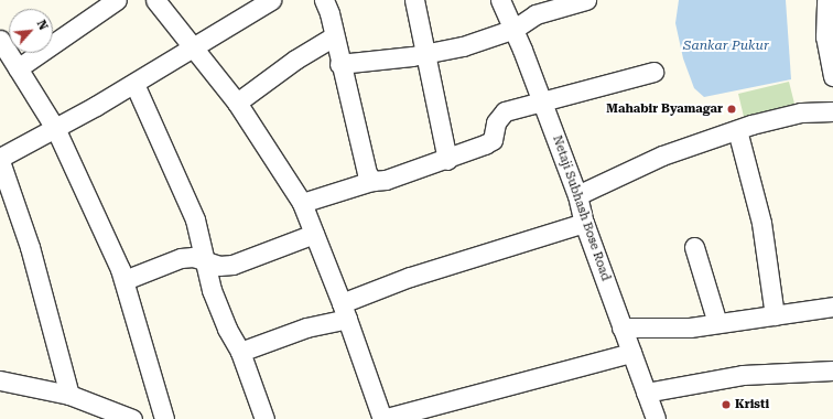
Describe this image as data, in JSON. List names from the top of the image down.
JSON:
{
  "streets": {
    "street": ["Netaji Subhash Bose Road"]
  },
  "water": ["Sankar Pukur"],
  "places": ["Mahabir Byamagar", "Kristi"],
  "north": "top right"
}
